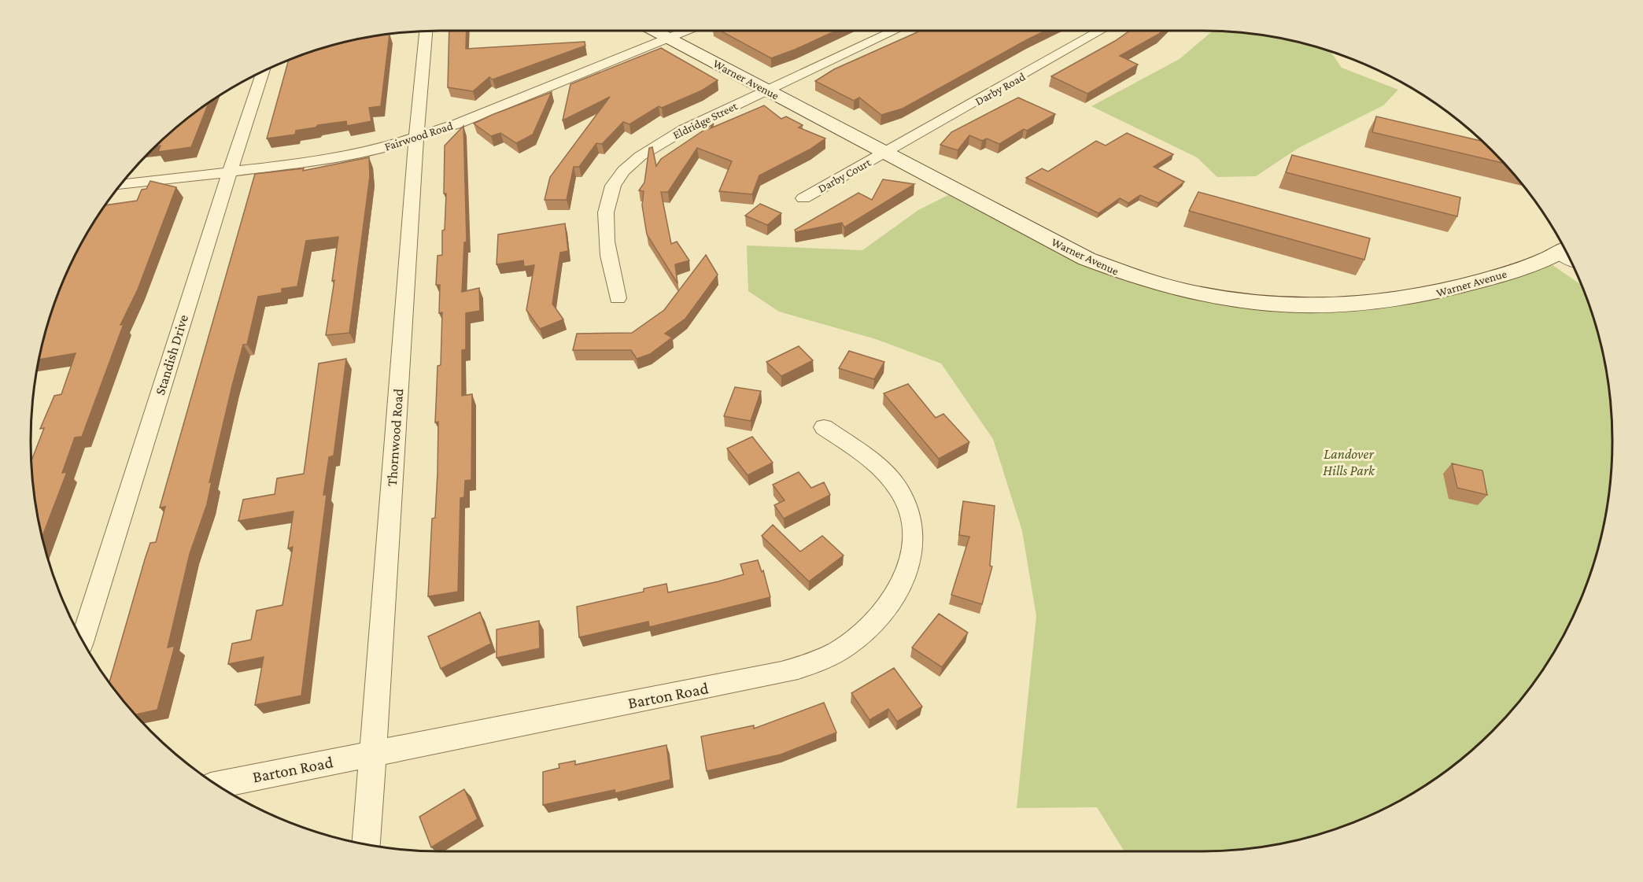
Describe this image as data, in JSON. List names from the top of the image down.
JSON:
{
  "streets": {
    "street": [
      "Warner Avenue",
      "Darby Road",
      "Eldridge Street",
      "Fairwood Road",
      "Darby Court",
      "Standish Drive",
      "Thornwood Road",
      "Barton Road"
    ]
  },
  "crossings": [
    ["Warner Avenue", "Darby Road"],
    ["Warner Avenue", "Eldridge Street"],
    ["Warner Avenue", "Fairwood Road"],
    ["Warner Avenue", "Darby Court"],
    ["Darby Road", "Darby Court"],
    ["Fairwood Road", "Standish Drive"],
    ["Fairwood Road", "Thornwood Road"],
    ["Thornwood Road", "Barton Road"]
  ],
  "parks": ["Landover Hills Park"]
}
